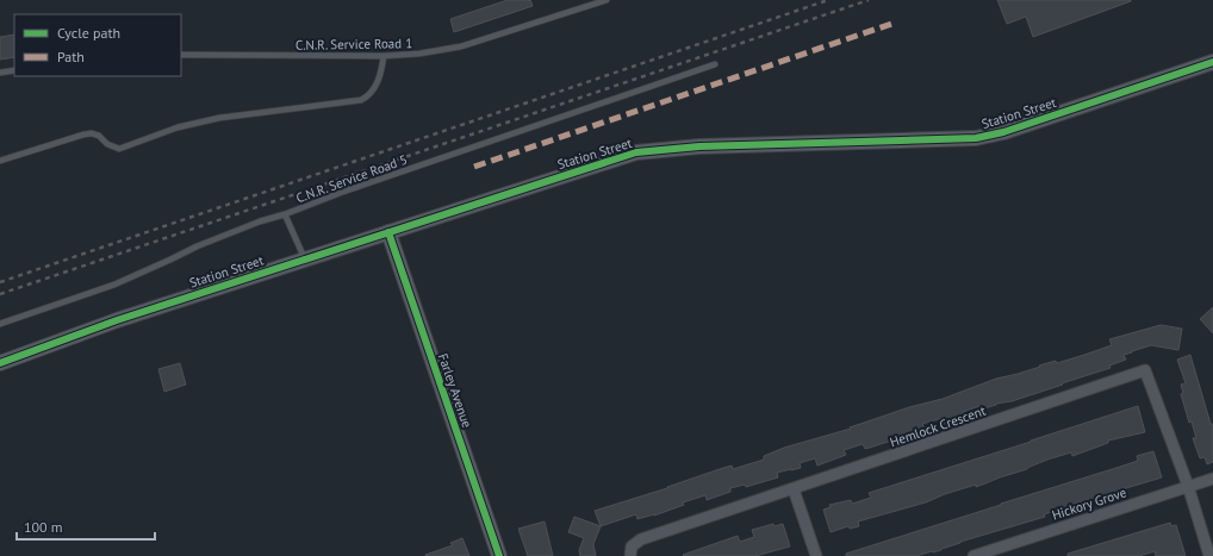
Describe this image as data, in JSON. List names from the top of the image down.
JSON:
{
  "streets": {
    "street": [
      "Station Street",
      "Farley Avenue",
      "Hemlock Crescent",
      "Hickory Grove"
    ],
    "lane": ["C.N.R. Service Road 1", "C.N.R. Service Road 5"]
  },
  "crossings": [
    ["Station Street", "Farley Avenue"],
    ["Hemlock Crescent", "Hickory Grove"]
  ],
  "legend": ["Cycle path", "Path"],
  "scale_bar": "100 m"
}
